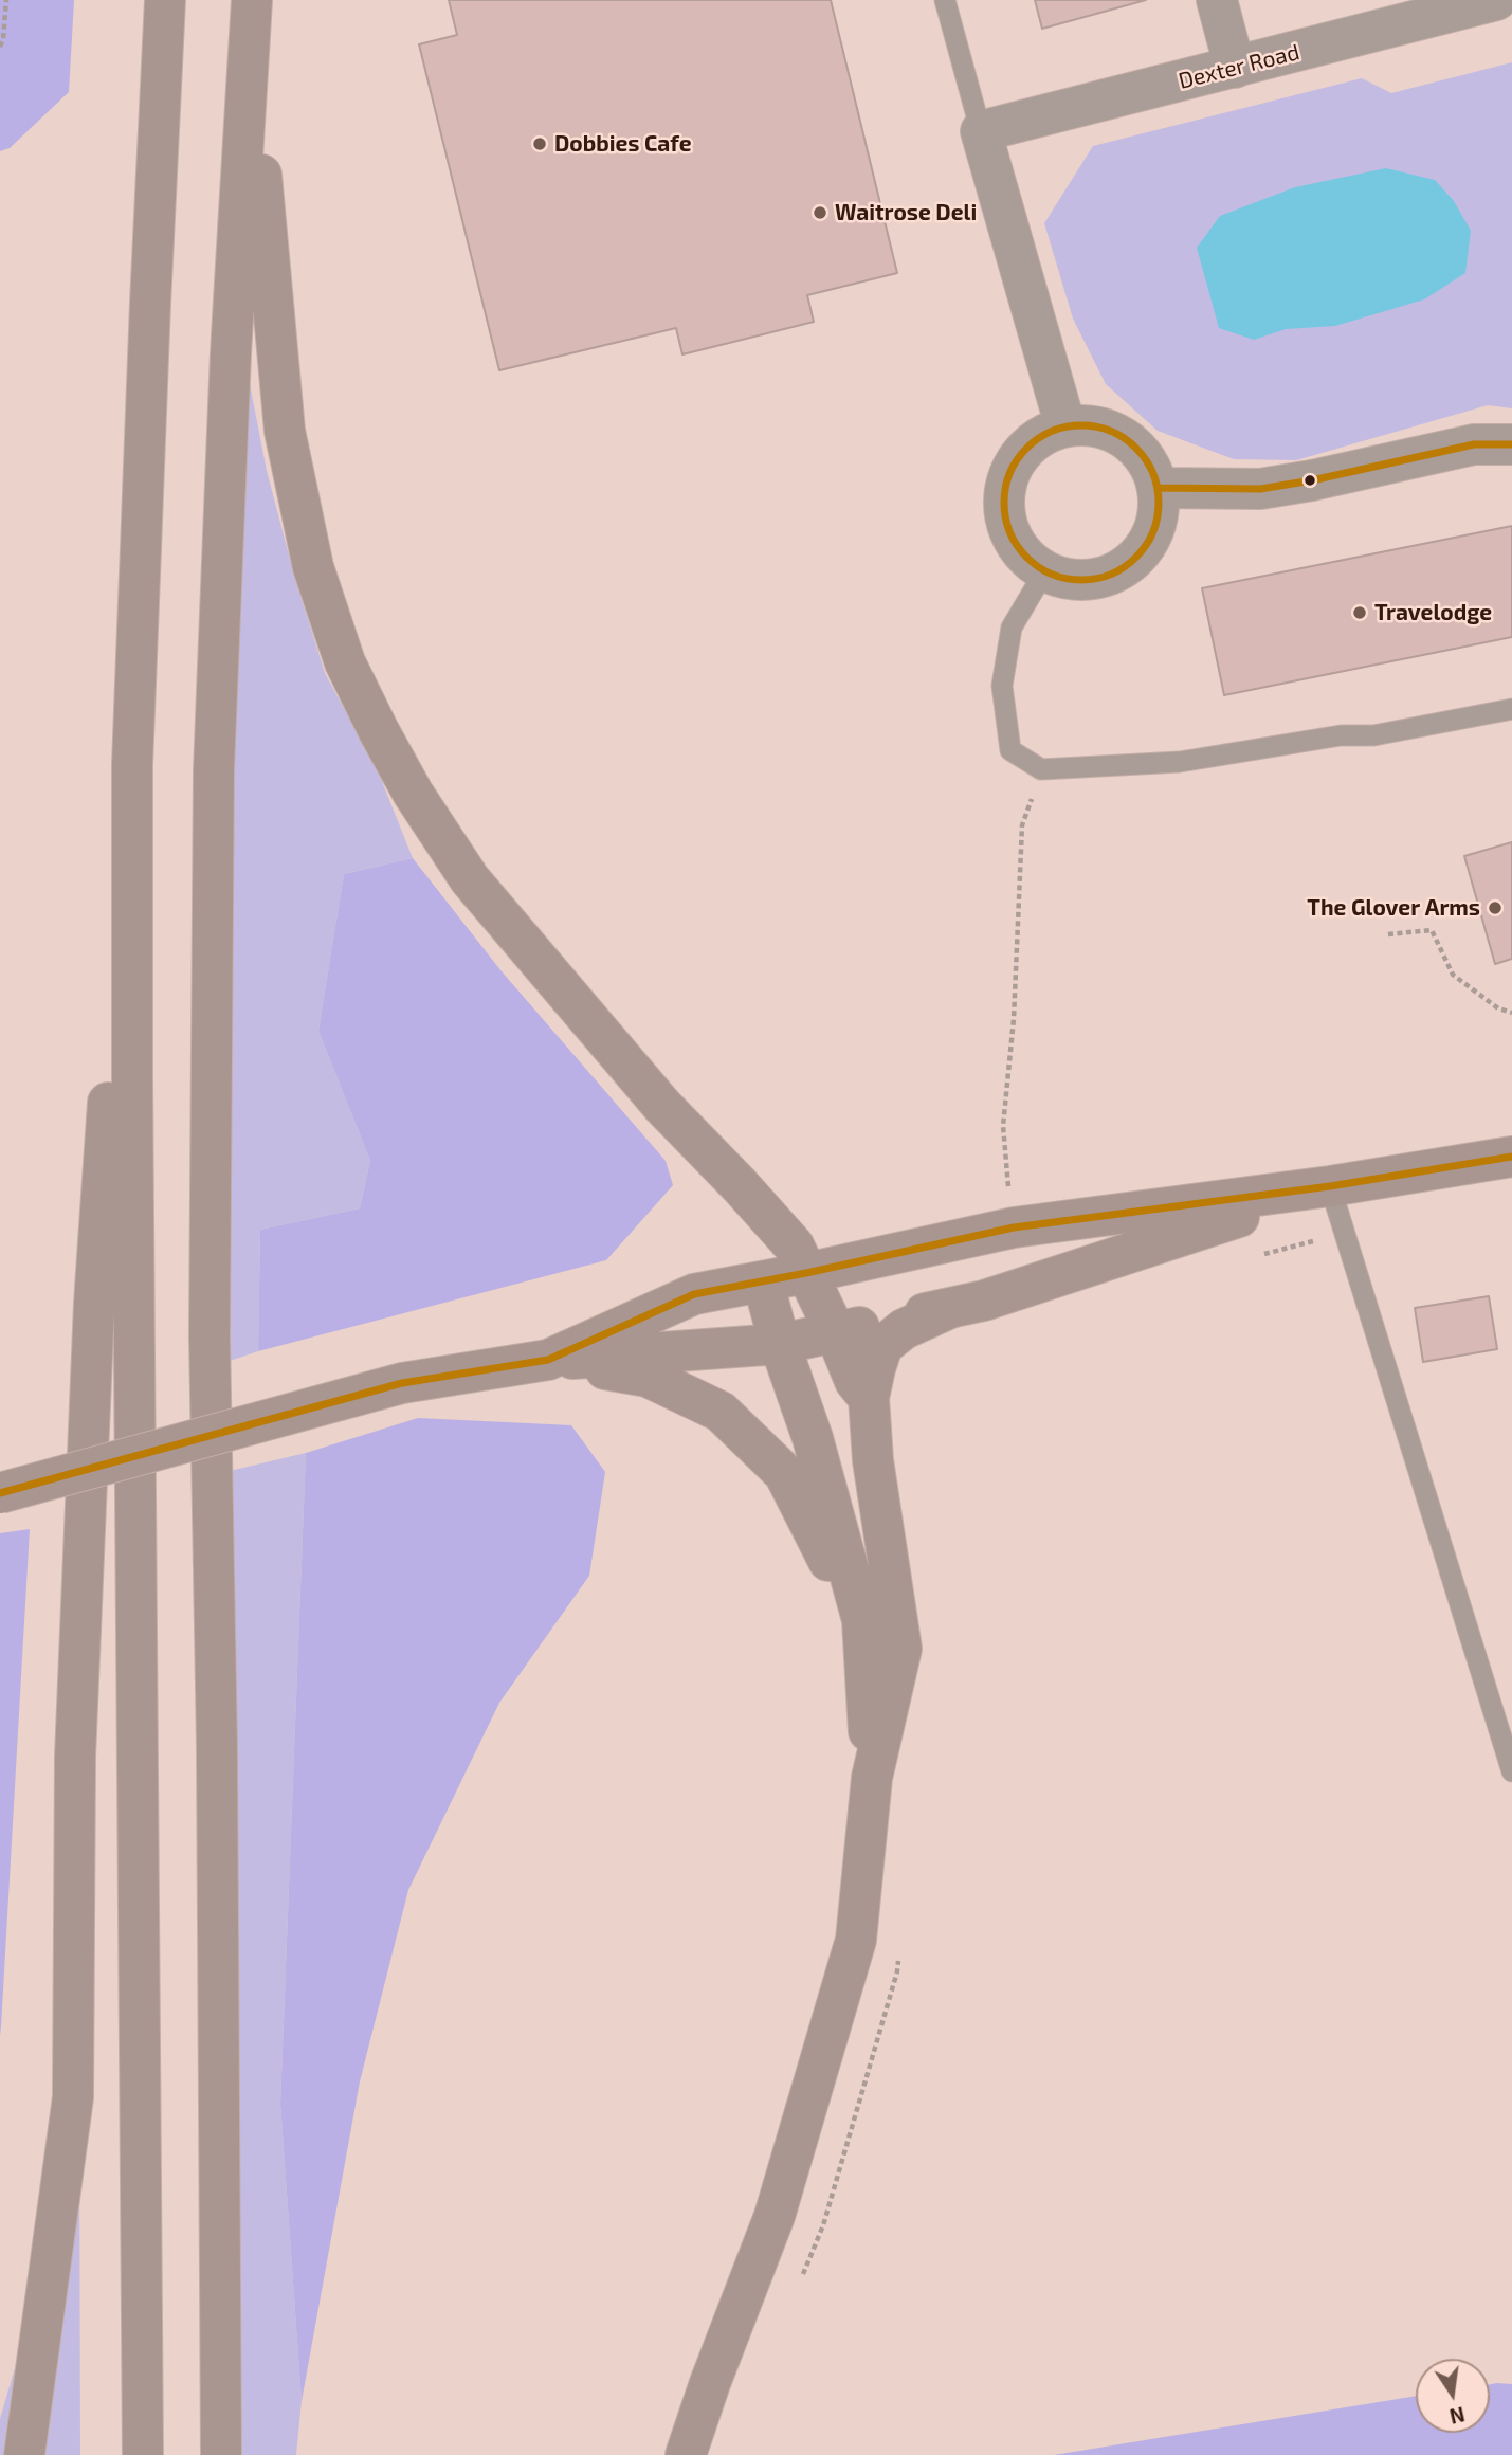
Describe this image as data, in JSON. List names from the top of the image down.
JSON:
{
  "streets": {
    "street": ["Dexter Road"]
  },
  "places": [
    "Dobbies Cafe",
    "Waitrose Deli",
    "Travelodge",
    "The Glover Arms"
  ],
  "north": "bottom"
}
